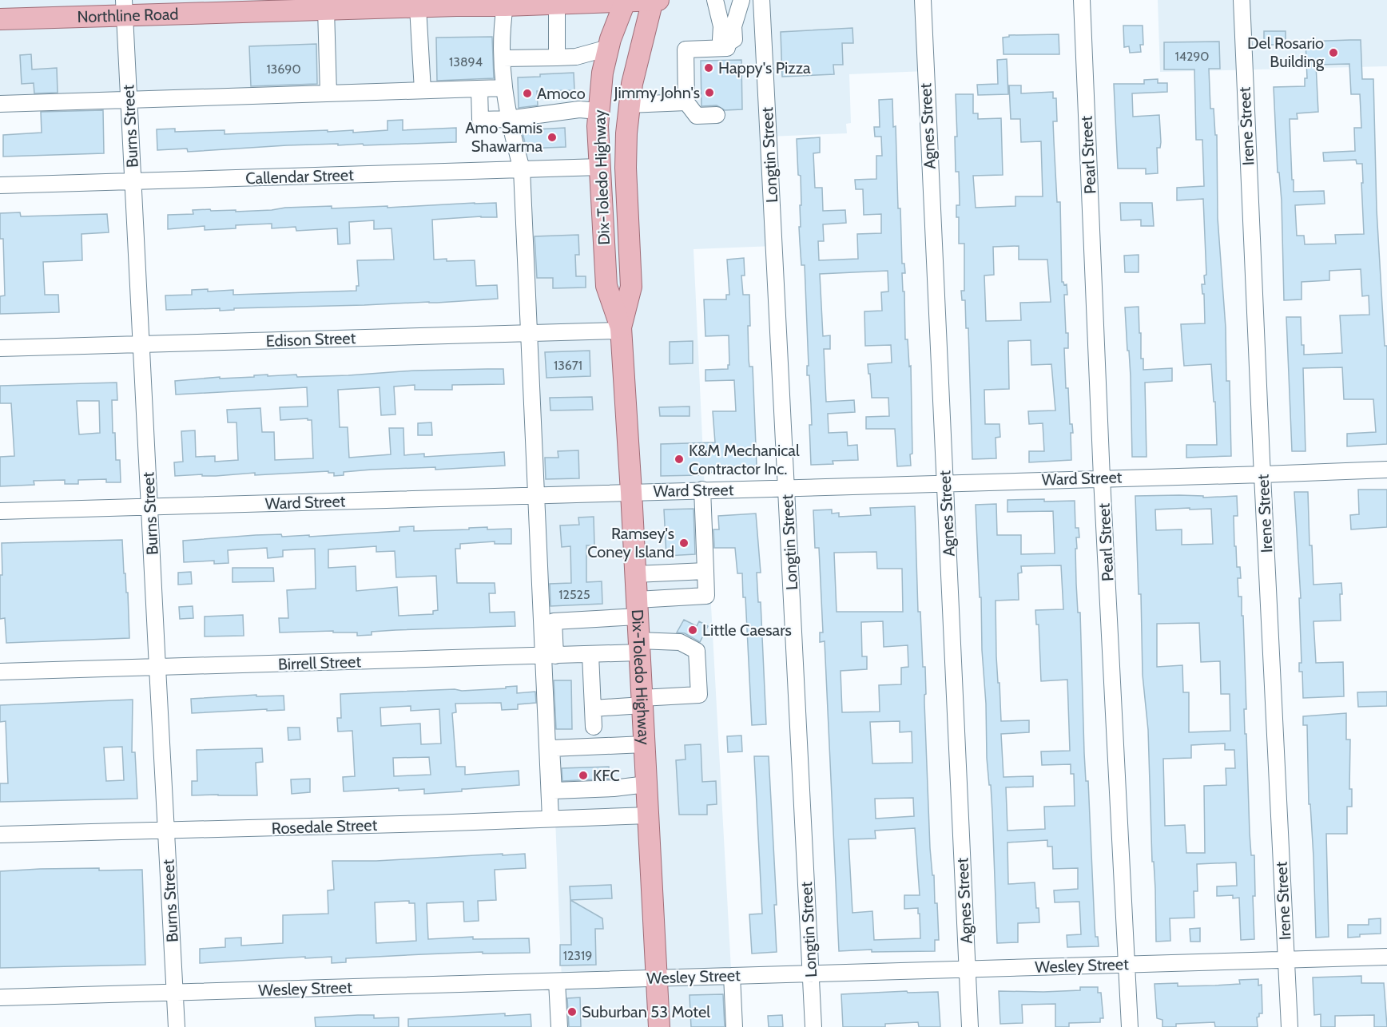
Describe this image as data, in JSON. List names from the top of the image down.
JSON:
{
  "streets": {
    "main road": ["Northline Road", "Dix-Toledo Highway"],
    "street": [
      "Burns Street",
      "Agnes Street",
      "Irene Street",
      "Longtin Street",
      "Pearl Street",
      "Callendar Street",
      "Edison Street",
      "Ward Street",
      "Birrell Street",
      "Rosedale Street",
      "Wesley Street"
    ]
  },
  "crossings": [
    ["Northline Road", "Burns Street"],
    ["Northline Road", "Dix-Toledo Highway"],
    ["Burns Street", "Callendar Street"],
    ["Burns Street", "Edison Street"],
    ["Burns Street", "Ward Street"],
    ["Burns Street", "Birrell Street"],
    ["Burns Street", "Rosedale Street"],
    ["Burns Street", "Wesley Street"],
    ["Agnes Street", "Ward Street"],
    ["Agnes Street", "Wesley Street"],
    ["Irene Street", "Ward Street"],
    ["Irene Street", "Wesley Street"],
    ["Longtin Street", "Ward Street"],
    ["Longtin Street", "Wesley Street"],
    ["Pearl Street", "Ward Street"],
    ["Pearl Street", "Wesley Street"],
    ["Callendar Street", "Dix-Toledo Highway"],
    ["Dix-Toledo Highway", "Edison Street"],
    ["Dix-Toledo Highway", "Ward Street"],
    ["Dix-Toledo Highway", "Birrell Street"],
    ["Dix-Toledo Highway", "Rosedale Street"],
    ["Dix-Toledo Highway", "Wesley Street"]
  ],
  "places": [
    "Del Rosario Building",
    "Happy's Pizza",
    "Jimmy John's",
    "Amoco",
    "Amo Samis Shawarma",
    "K&M Mechanical Contractor Inc.",
    "Ramsey's Coney Island",
    "Little Caesars",
    "KFC",
    "Suburban 53 Motel"
  ],
  "house_numbers": [
    "14290",
    "13894",
    "13690",
    "13671",
    "12525",
    "12319"
  ]
}
